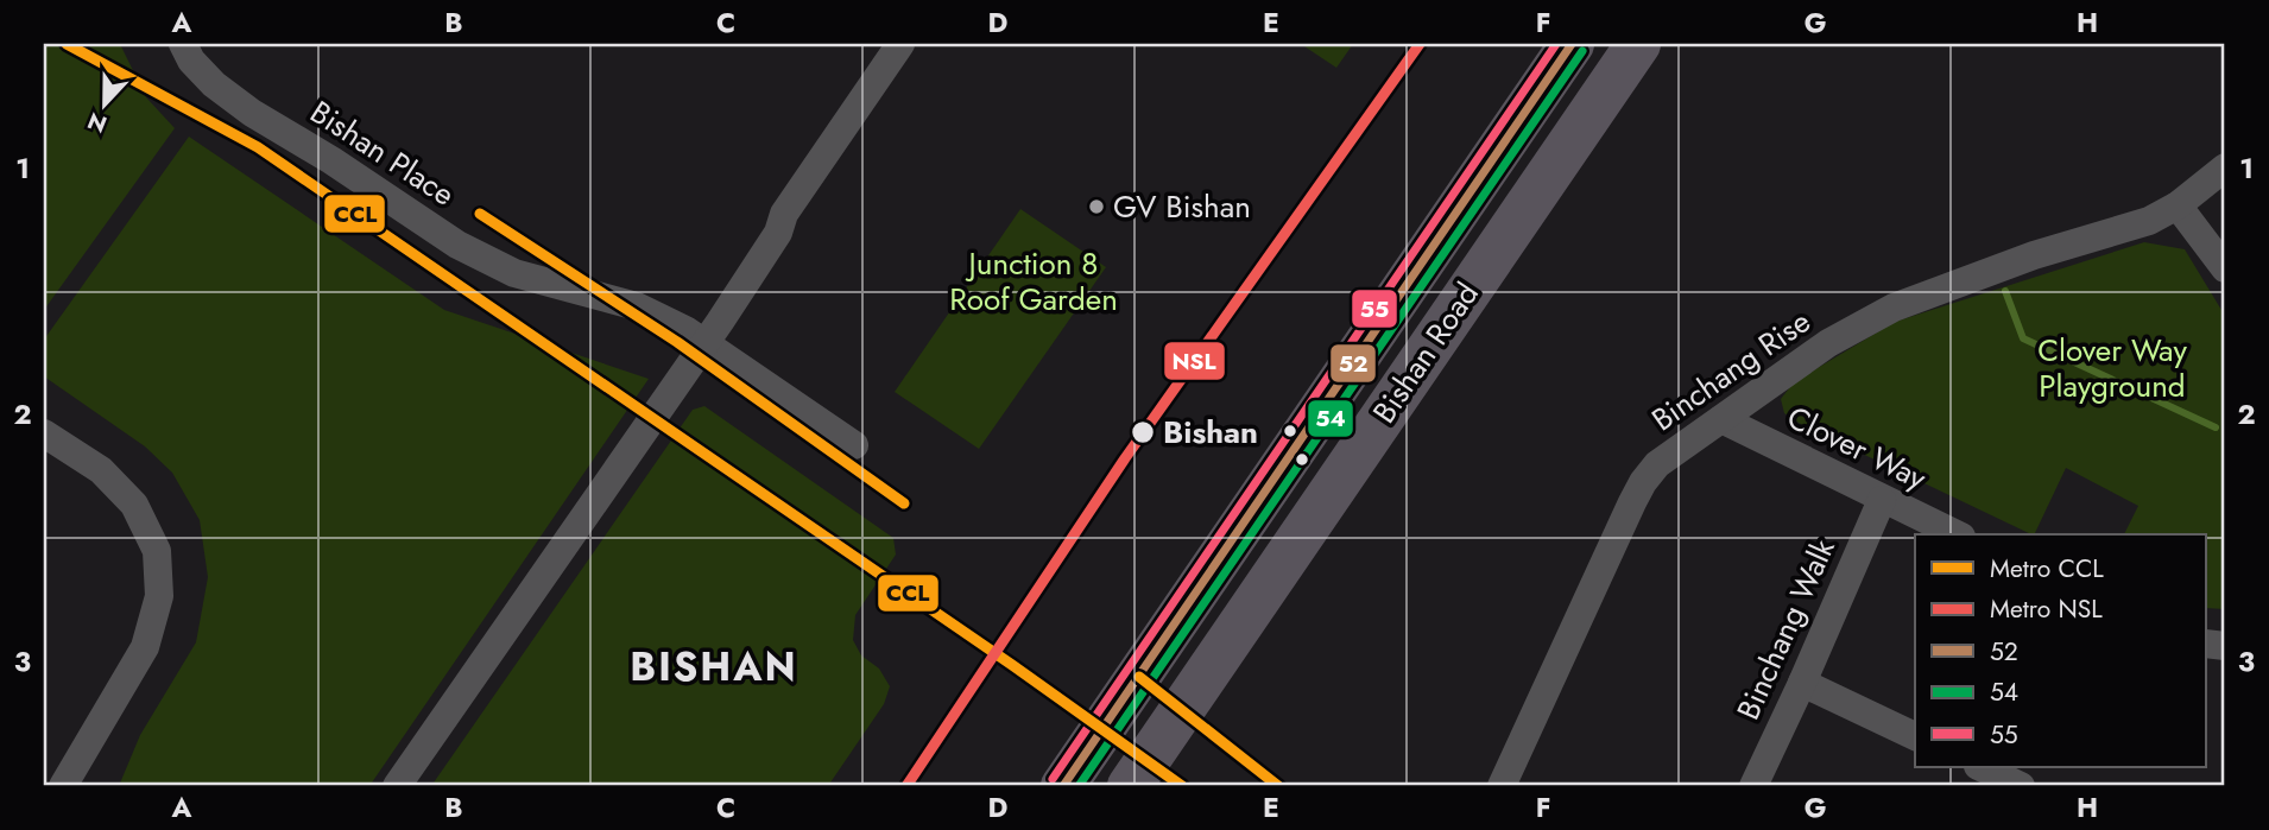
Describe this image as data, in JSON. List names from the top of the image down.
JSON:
{
  "streets": {
    "main road": ["Bishan Road"],
    "street": [
      "Bishan Place",
      "Binchang Rise",
      "Clover Way",
      "Binchang Walk"
    ]
  },
  "crossings": [
    ["Binchang Rise", "Clover Way"],
    ["Clover Way", "Binchang Walk"]
  ],
  "districts": ["BISHAN"],
  "parks": ["Junction 8 Roof Garden", "Clover Way Playground"],
  "places": ["GV Bishan", "Bishan"],
  "lines": [
    "metro line CCL",
    "metro line NSL",
    "transit line 52",
    "transit line 55",
    "transit line 54"
  ],
  "legend": [
    "Metro CCL",
    "Metro NSL",
    "52",
    "54",
    "55"
  ],
  "north": "bottom",
  "grid": {
    "columns": [
      "A",
      "B",
      "C",
      "D",
      "E",
      "F",
      "G",
      "H"
    ],
    "rows": ["1", "2", "3"]
  }
}
